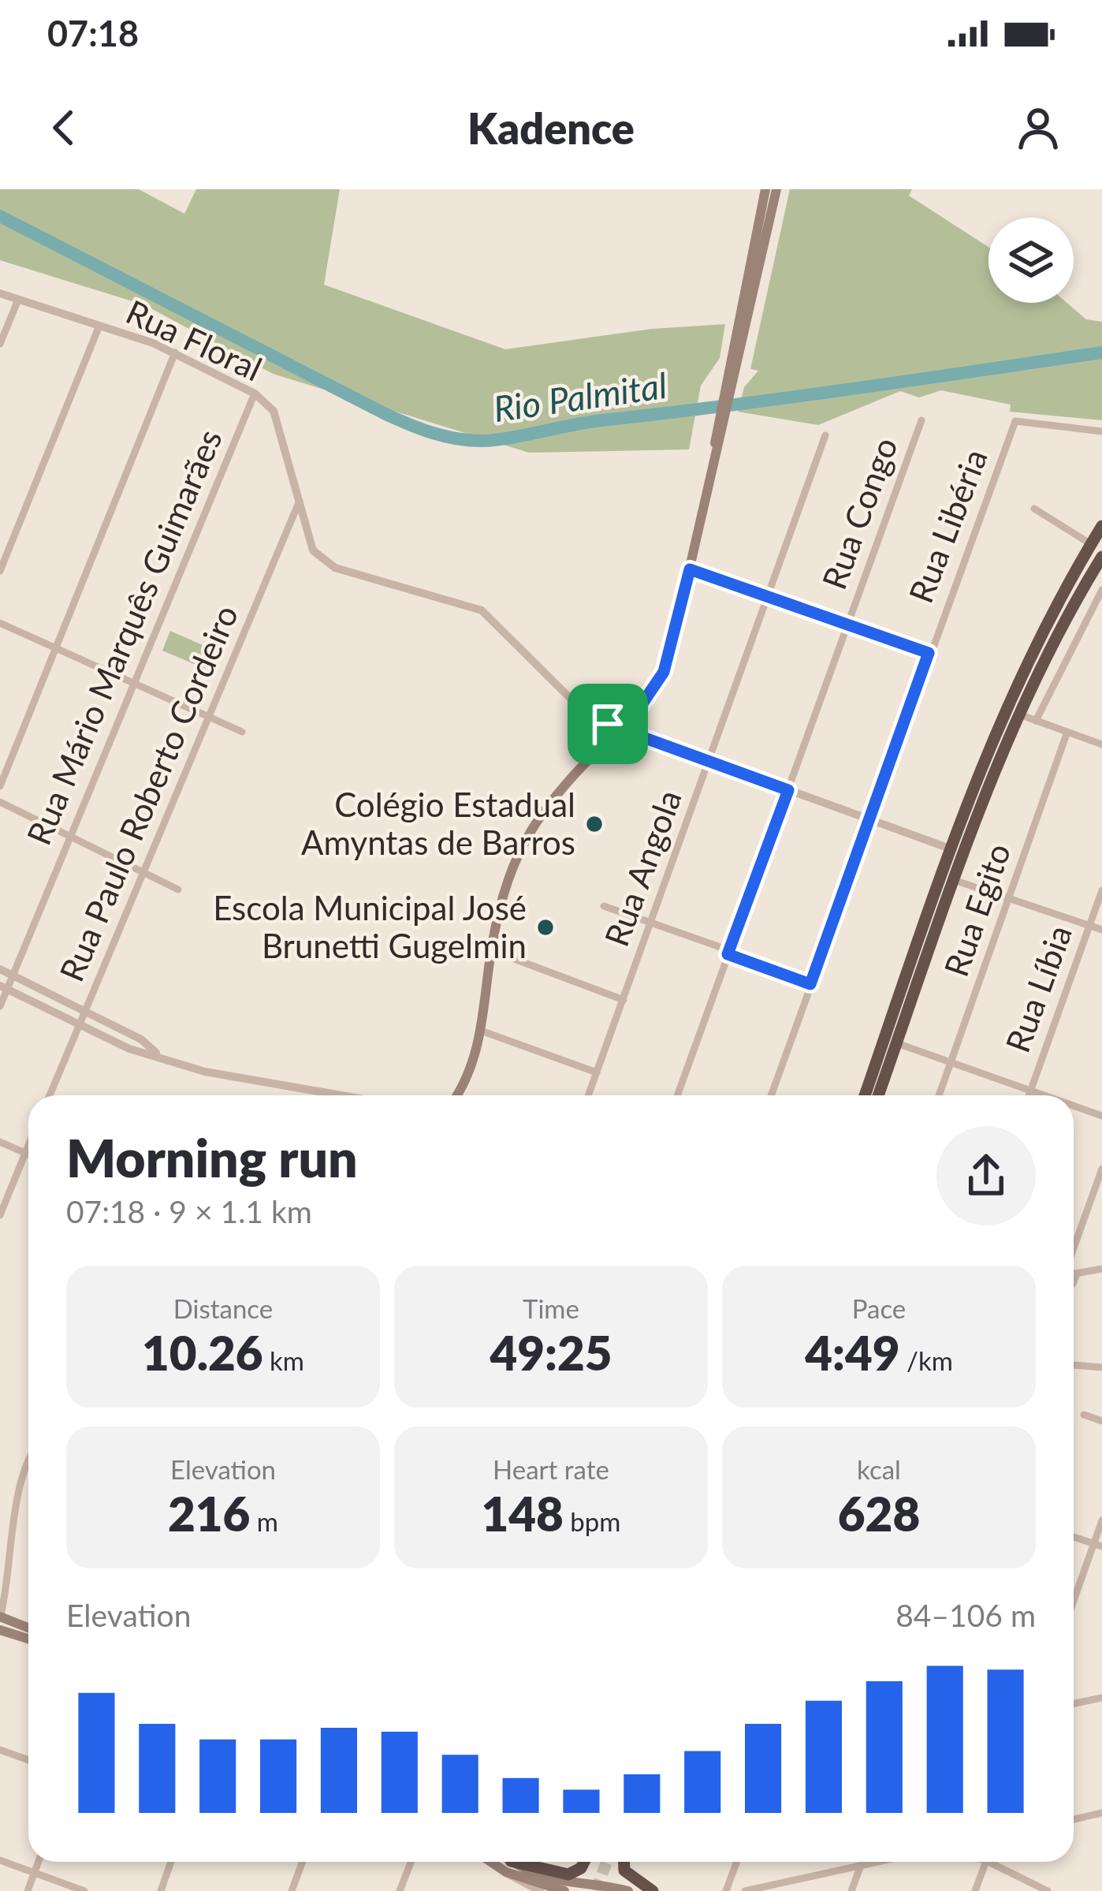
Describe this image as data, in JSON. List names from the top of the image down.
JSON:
{
  "streets": {
    "street": [
      "Rua Floral",
      "Rua Congo",
      "Rua Libéria",
      "Rua Mário Marquês Guimarães",
      "Rua Paulo Roberto Cordeiro",
      "Rua Angola",
      "Rua Egito",
      "Rua Líbia"
    ]
  },
  "crossings": [
    ["Rua Floral", "Rua Mário Marquês Guimarães"],
    ["Rua Floral", "Rua Paulo Roberto Cordeiro"]
  ],
  "water": ["Rio Palmital"],
  "places": ["Colégio Estadual Amyntas de Barros", "Escola Municipal José Brunetti Gugelmin"],
  "page": {
    "status": "07:18",
    "header": "Kadence",
    "heading": ["Morning run", "07:18 · 9 × 1.1 km"],
    "stats": [
      ["Distance", "10.26 km"],
      ["Time", "49:25"],
      ["Pace", "4:49 /km"],
      ["Elevation", "216 m"],
      ["Heart rate", "148 bpm"],
      ["kcal", "628"]
    ],
    "chart": ["Elevation", "84–106 m"]
  }
}
